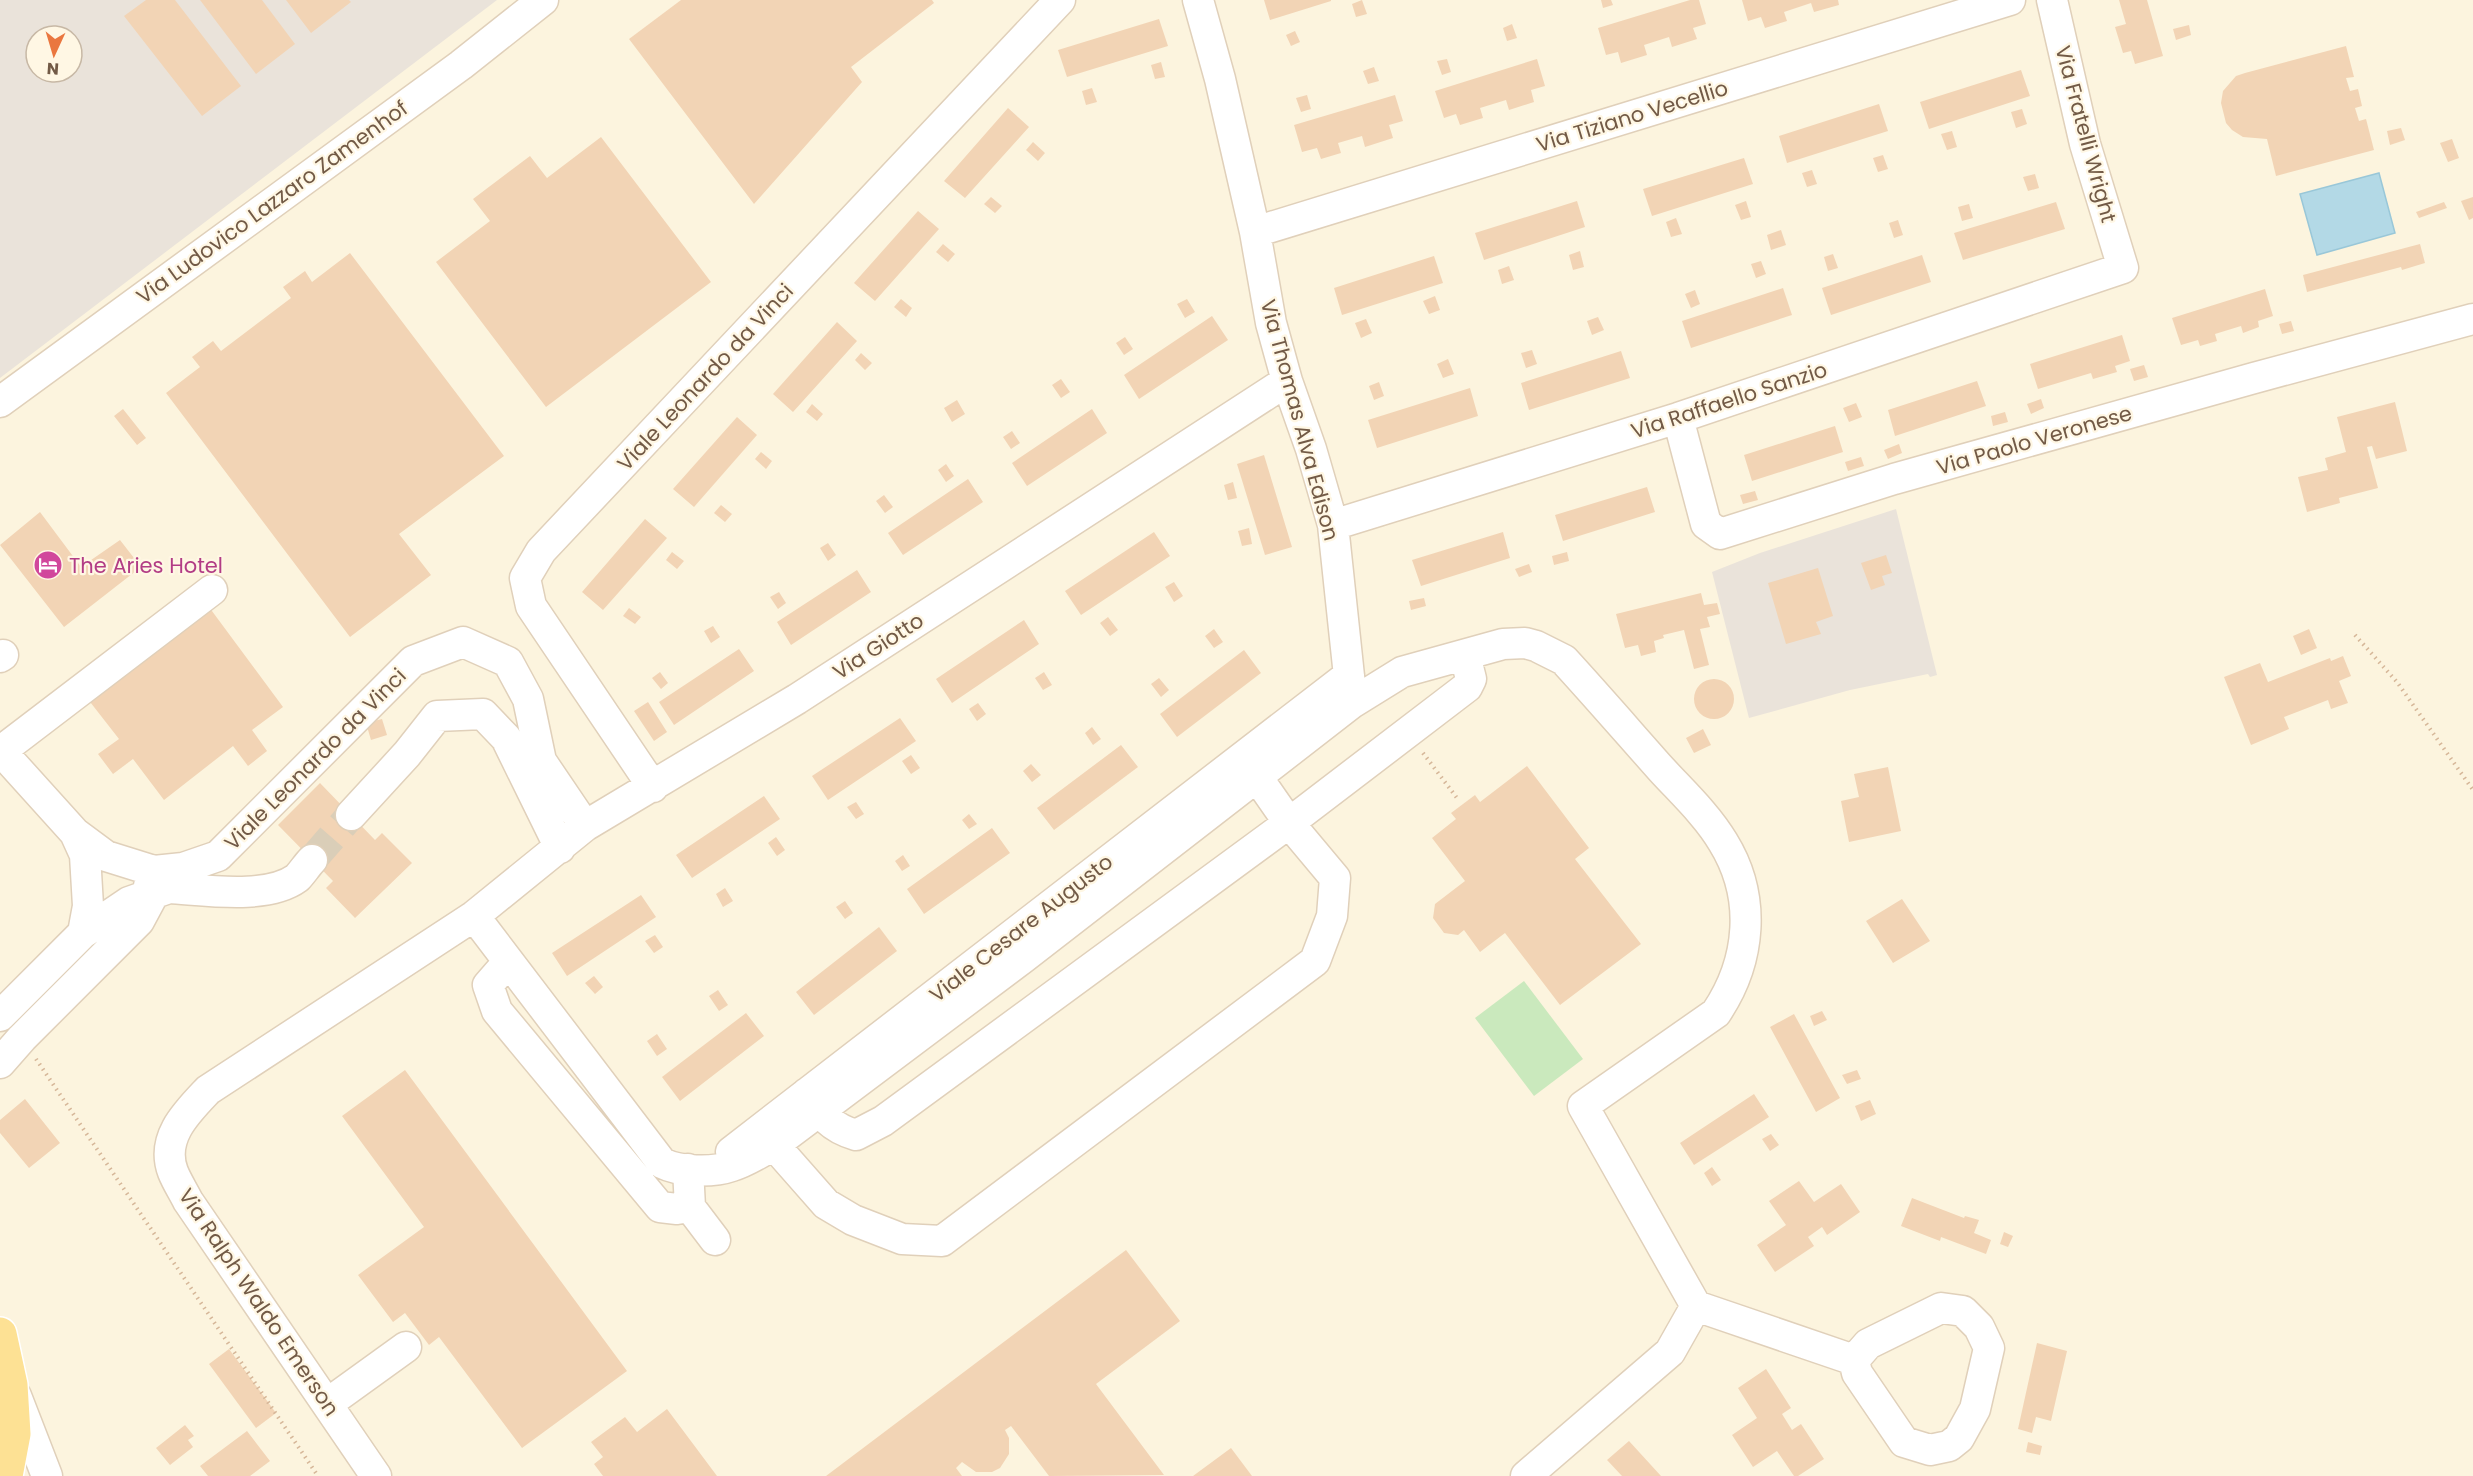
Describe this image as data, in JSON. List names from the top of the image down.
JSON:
{
  "streets": {
    "street": [
      "Via Tiziano Vecellio",
      "Via Fratelli Wright",
      "Via Ludovico Lazzaro Zamenhof",
      "Viale Leonardo da Vinci",
      "Via Raffaello Sanzio",
      "Via Thomas Alva Edison",
      "Via Paolo Veronese",
      "Via Giotto",
      "Viale Cesare Augusto",
      "Via Ralph Waldo Emerson"
    ]
  },
  "crossings": [
    ["Via Tiziano Vecellio", "Via Thomas Alva Edison"],
    ["Via Fratelli Wright", "Via Raffaello Sanzio"],
    ["Viale Leonardo da Vinci", "Via Giotto"],
    ["Via Raffaello Sanzio", "Via Thomas Alva Edison"],
    ["Via Raffaello Sanzio", "Via Paolo Veronese"],
    ["Via Thomas Alva Edison", "Via Giotto"],
    ["Via Thomas Alva Edison", "Viale Cesare Augusto"],
    ["Via Giotto", "Viale Cesare Augusto"],
    ["Via Giotto", "Via Ralph Waldo Emerson"],
    ["Viale Cesare Augusto", "Via Ralph Waldo Emerson"]
  ],
  "places": {
    "hotel": ["The Aries Hotel"]
  },
  "north": "bottom"
}
